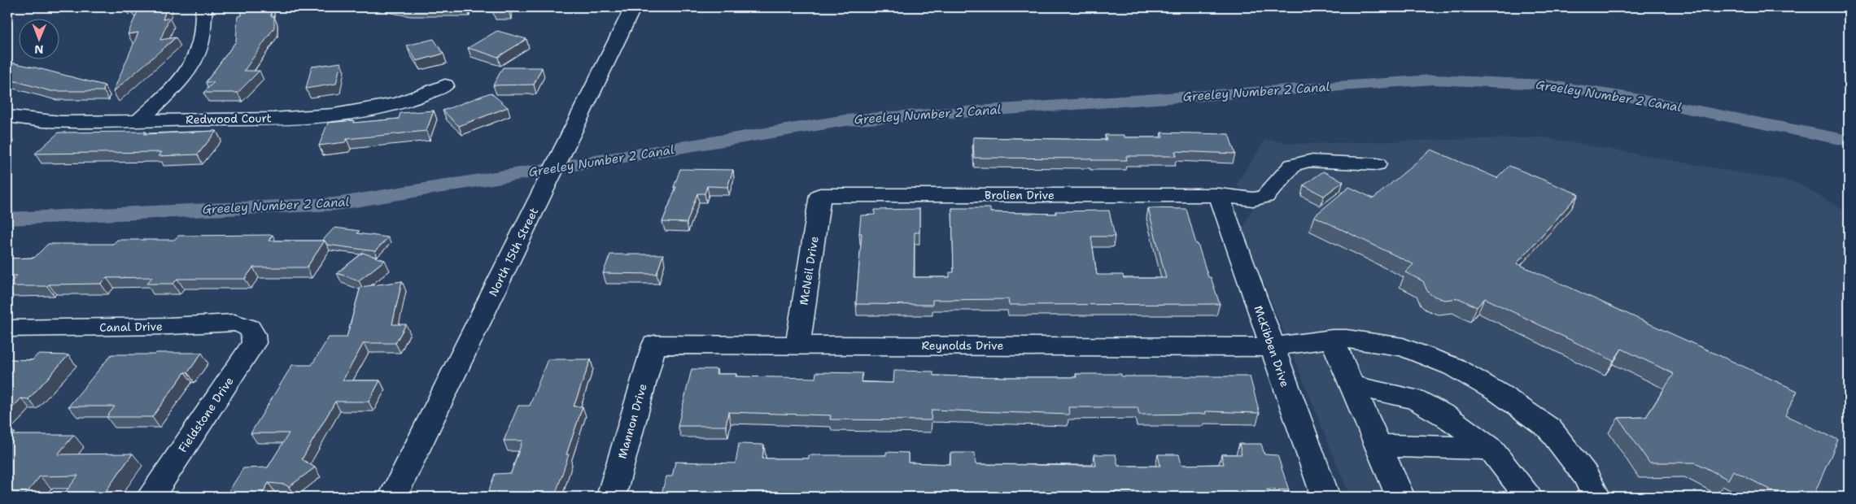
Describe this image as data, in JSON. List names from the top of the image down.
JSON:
{
  "streets": {
    "street": [
      "Redwood Court",
      "Brolien Drive",
      "North 15th Street",
      "McNeil Drive",
      "Canal Drive",
      "Reynolds Drive",
      "McKibben Drive",
      "Fieldstone Drive",
      "Mannon Drive"
    ]
  },
  "crossings": [
    ["Brolien Drive", "McNeil Drive"],
    ["Brolien Drive", "McKibben Drive"],
    ["McNeil Drive", "Reynolds Drive"],
    ["Canal Drive", "Fieldstone Drive"],
    ["Reynolds Drive", "McKibben Drive"],
    ["Reynolds Drive", "Mannon Drive"]
  ],
  "water": ["Greeley Number 2 Canal"],
  "north": "bottom"
}
